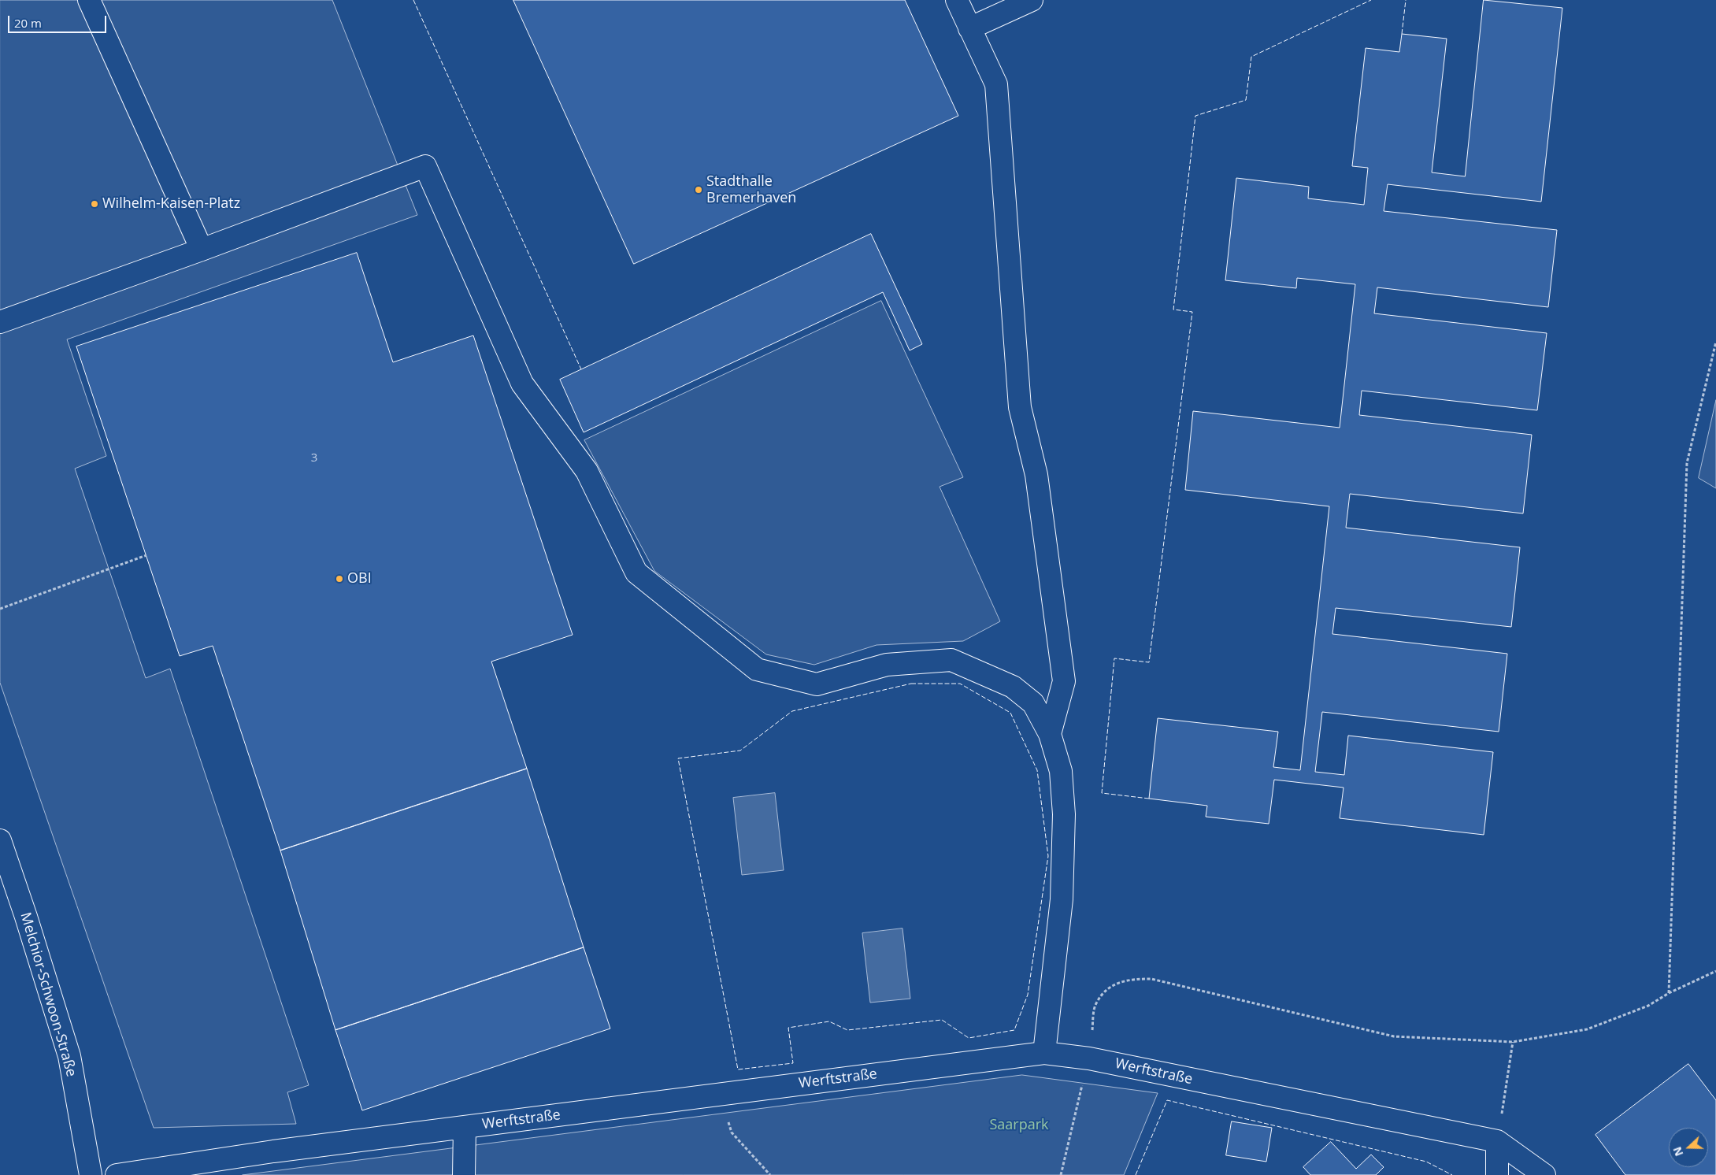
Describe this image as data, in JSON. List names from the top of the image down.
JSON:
{
  "streets": {
    "street": ["Melchior-Schwoon-Straße", "Werftstraße"]
  },
  "parks": ["Saarpark"],
  "places": ["Stadthalle Bremerhaven", "Wilhelm-Kaisen-Platz", "OBI"],
  "house_numbers": ["3"],
  "scale_bar": "20 m",
  "north": "left"
}
